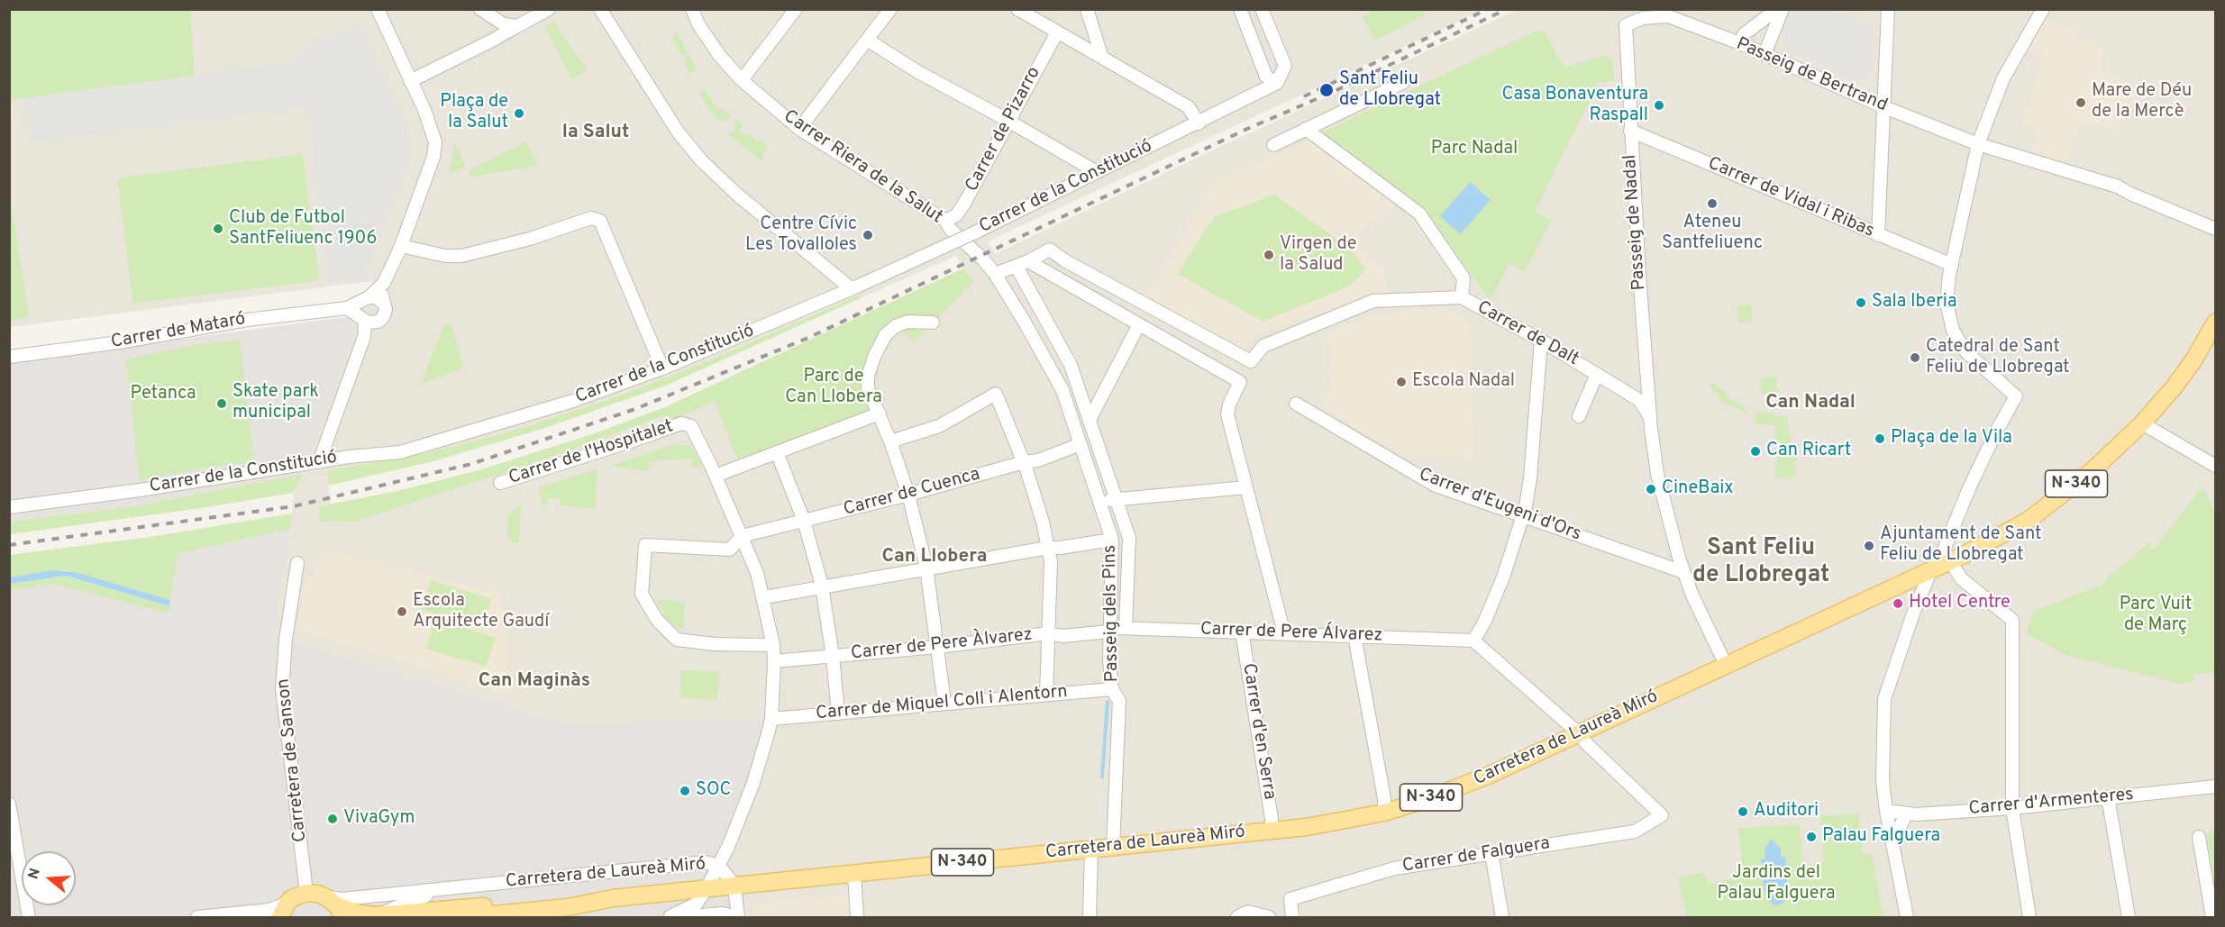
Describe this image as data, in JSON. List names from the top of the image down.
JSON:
{
  "streets": {
    "main road": ["N-340", "Carretera de Laureà Miró"],
    "street": [
      "Passeig de Bertrand",
      "Carrer de Pizarro",
      "Carrer Riera de la Salut",
      "Carrer de la Constitució",
      "Carrer de Vidal i Ribas",
      "Passeig de Nadal",
      "Carrer de Mataró",
      "Carrer de Dalt",
      "Carrer de l'Hospitalet",
      "Carrer de Cuenca",
      "Carrer d'Eugeni d'Ors",
      "Passeig dels Pins",
      "Carrer de Pere Álvarez",
      "Carrer de Pere Àlvarez",
      "Carrer de Miquel Coll i Alentorn",
      "Carrer d'en Serra",
      "Carretera de Sanson",
      "Carrer d'Armenteres",
      "Carrer de Falguera"
    ]
  },
  "crossings": [
    ["Passeig de Bertrand", "Passeig de Nadal"],
    ["Carrer de Pizarro", "Carrer Riera de la Salut"],
    ["Carrer Riera de la Salut", "Passeig dels Pins"],
    ["Carrer de Vidal i Ribas", "Passeig de Nadal"],
    ["Passeig de Nadal", "Carrer de Dalt"],
    ["Passeig de Nadal", "Carrer d'Eugeni d'Ors"],
    ["Passeig de Nadal", "Carretera de Laureà Miró"],
    ["Carrer de l'Hospitalet", "Carrer de Cuenca"],
    ["Carrer de l'Hospitalet", "Carrer de Pere Àlvarez"],
    ["Carrer de l'Hospitalet", "Carrer de Miquel Coll i Alentorn"],
    ["Carrer de l'Hospitalet", "Carretera de Laureà Miró"],
    ["N-340", "Carretera de Laureà Miró"],
    ["N-340", "Carretera de Sanson"],
    ["Carrer de Cuenca", "Passeig dels Pins"],
    ["Passeig dels Pins", "Carrer de Pere Álvarez"],
    ["Passeig dels Pins", "Carrer de Pere Àlvarez"],
    ["Passeig dels Pins", "Carrer de Miquel Coll i Alentorn"],
    ["Passeig dels Pins", "Carretera de Laureà Miró"],
    ["Carrer de Pere Álvarez", "Carrer de Pere Àlvarez"],
    ["Carrer de Pere Álvarez", "Carrer d'en Serra"],
    ["Carrer d'en Serra", "Carretera de Laureà Miró"],
    ["Carretera de Laureà Miró", "Carrer de Falguera"]
  ],
  "districts": [
    "la Salut",
    "Can Nadal",
    "Sant Feliu de Llobregat",
    "Can Llobera",
    "Can Maginàs"
  ],
  "parks": [
    "Parc Nadal",
    "Parc de Can Llobera",
    "Petanca",
    "Parc Vuit de Març",
    "Jardins del Palau Falguera"
  ],
  "places": [
    "Sant Feliu de Llobregat",
    "Mare de Déu de la Mercè",
    "Casa Bonaventura Raspall",
    "Plaça de la Salut",
    "Ateneu Santfeliuenc",
    "Club de Futbol SantFeliuenc 1906",
    "Centre Cívic Les Tovalloles",
    "Virgen de la Salud",
    "Sala Iberia",
    "Catedral de Sant Feliu de Llobregat",
    "Escola Nadal",
    "Skate park municipal",
    "Plaça de la Vila",
    "Can Ricart",
    "CineBaix",
    "Ajuntament de Sant Feliu de Llobregat",
    "Hotel Centre",
    "Escola Arquitecte Gaudí",
    "SOC",
    "Auditori",
    "VivaGym",
    "Palau Falguera"
  ],
  "north": "left"
}
